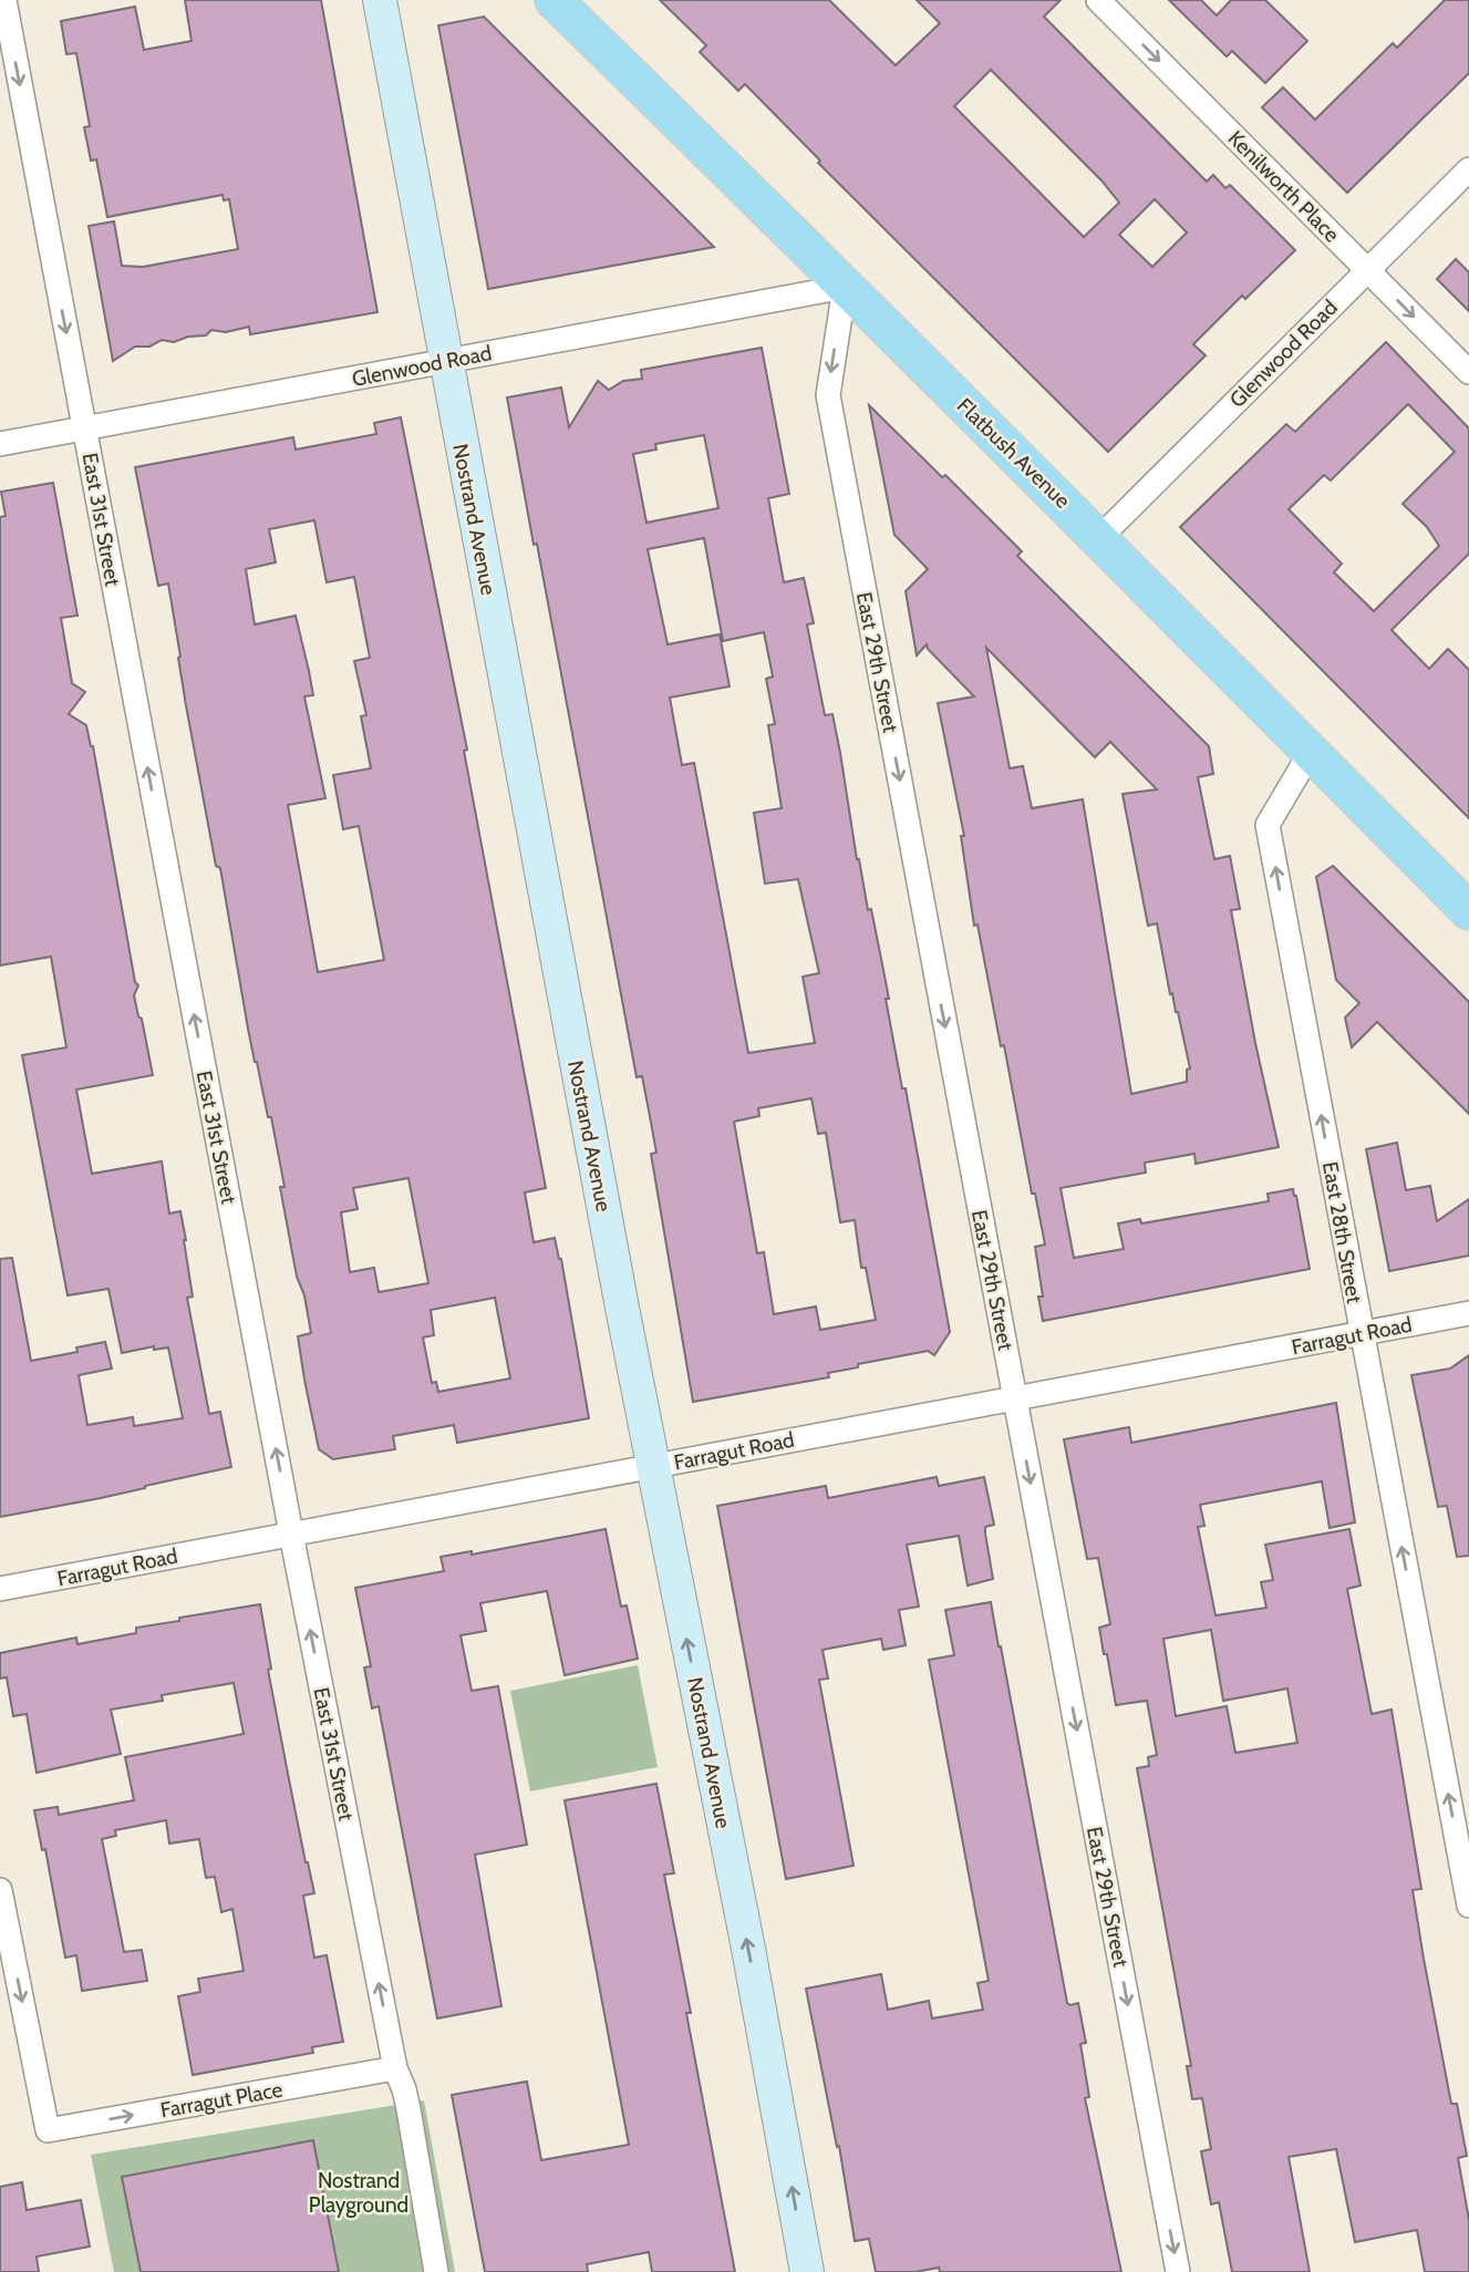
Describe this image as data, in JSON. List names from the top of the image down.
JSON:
{
  "streets": {
    "main road": ["Flatbush Avenue", "Nostrand Avenue"],
    "street": [
      "Kenilworth Place",
      "Glenwood Road",
      "East 31st Street",
      "East 29th Street",
      "East 28th Street",
      "Farragut Road",
      "Farragut Place"
    ]
  },
  "crossings": [
    ["Kenilworth Place", "Glenwood Road"],
    ["Glenwood Road", "Flatbush Avenue"],
    ["Glenwood Road", "East 31st Street"],
    ["Glenwood Road", "Nostrand Avenue"],
    ["Glenwood Road", "East 29th Street"],
    ["Flatbush Avenue", "East 29th Street"],
    ["Flatbush Avenue", "East 28th Street"],
    ["East 31st Street", "Farragut Road"],
    ["East 31st Street", "Farragut Place"],
    ["Nostrand Avenue", "Farragut Road"],
    ["East 29th Street", "Farragut Road"],
    ["East 28th Street", "Farragut Road"]
  ],
  "one_way": [
    "Kenilworth Place",
    "Nostrand Avenue",
    "East 29th Street",
    "East 28th Street"
  ],
  "parks": ["Nostrand Playground"]
}
